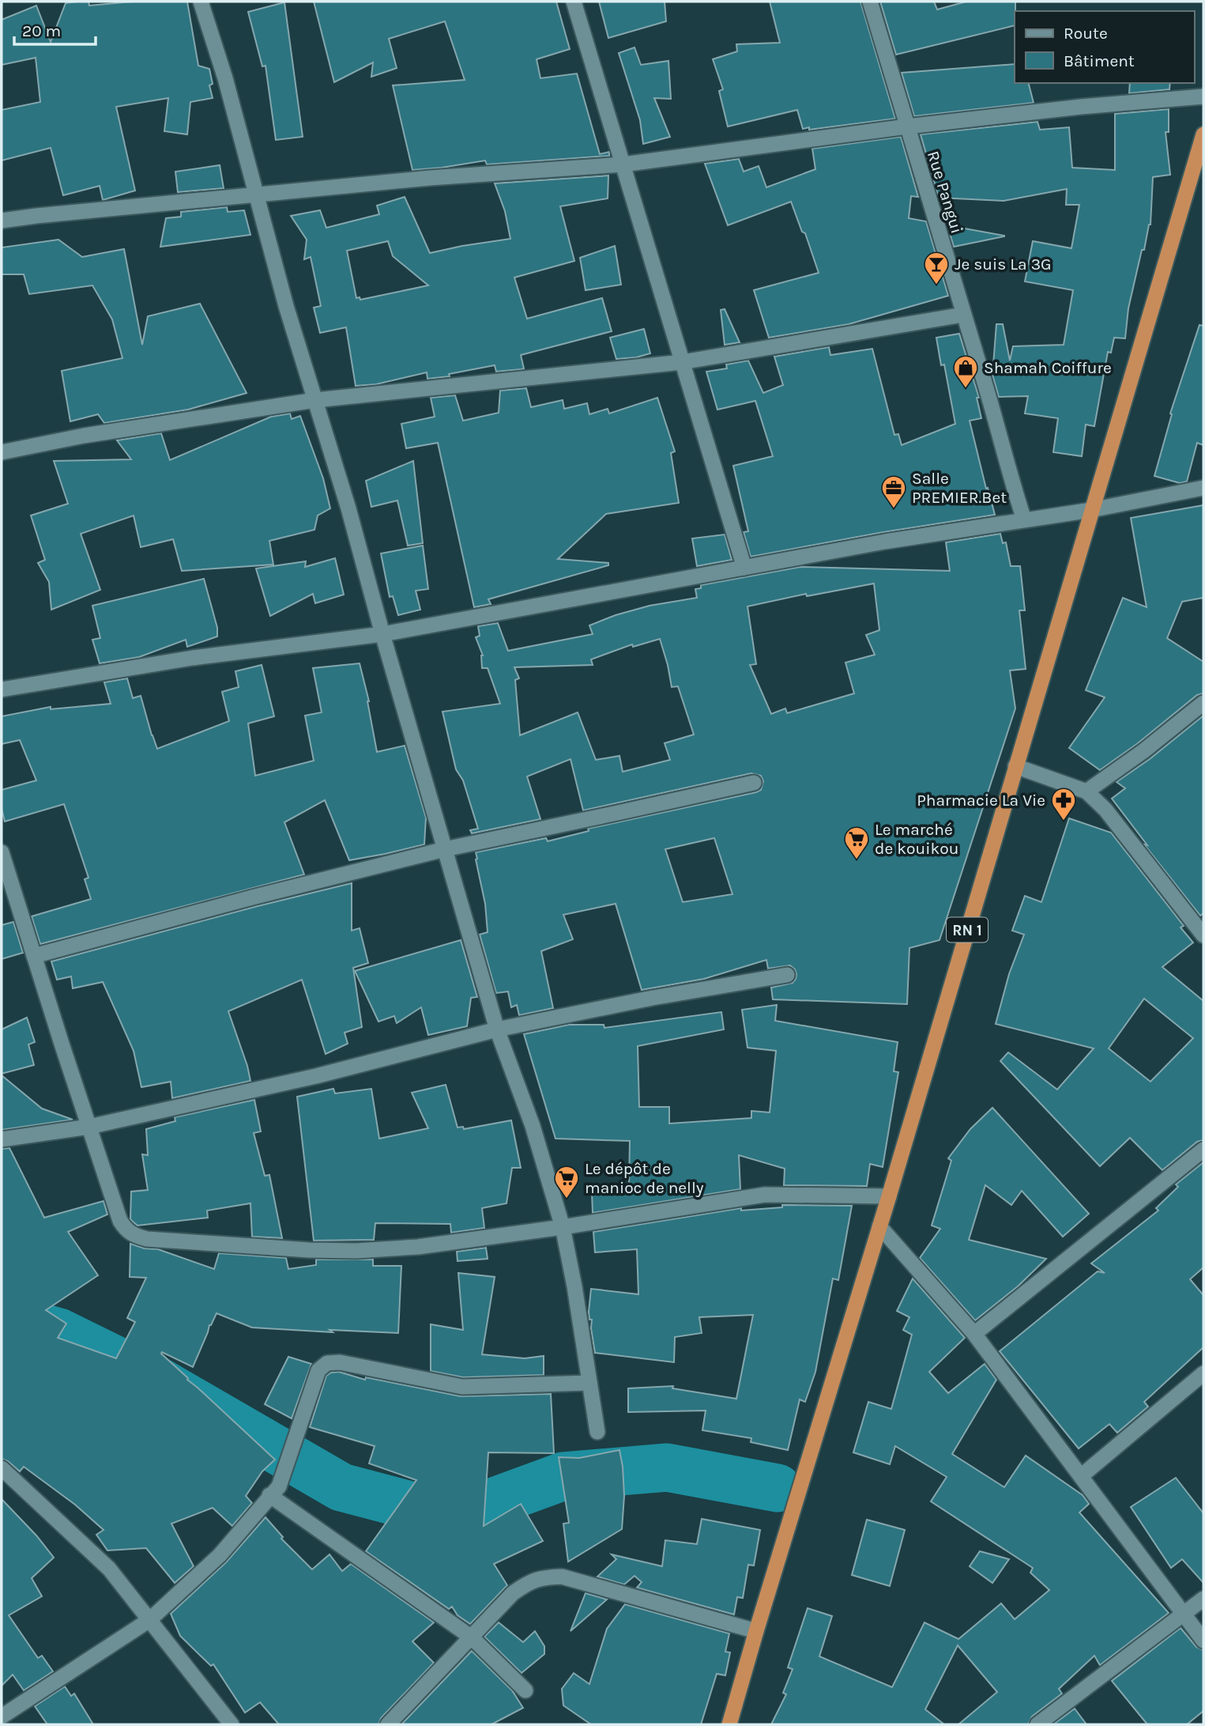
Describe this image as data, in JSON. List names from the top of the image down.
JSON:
{
  "streets": {
    "highway": ["RN 1"],
    "street": ["Rue Pangui"]
  },
  "places": {
    "bar": ["Je suis La 3G"],
    "shop": ["Shamah Coiffure"],
    "office": ["Salle PREMIER.Bet"],
    "pharmacy": ["Pharmacie La Vie"],
    "supermarket": ["Le marché de kouikou", "Le dépôt de manioc de nelly"]
  },
  "legend": ["Route", "Bâtiment"],
  "scale_bar": "20 m"
}
